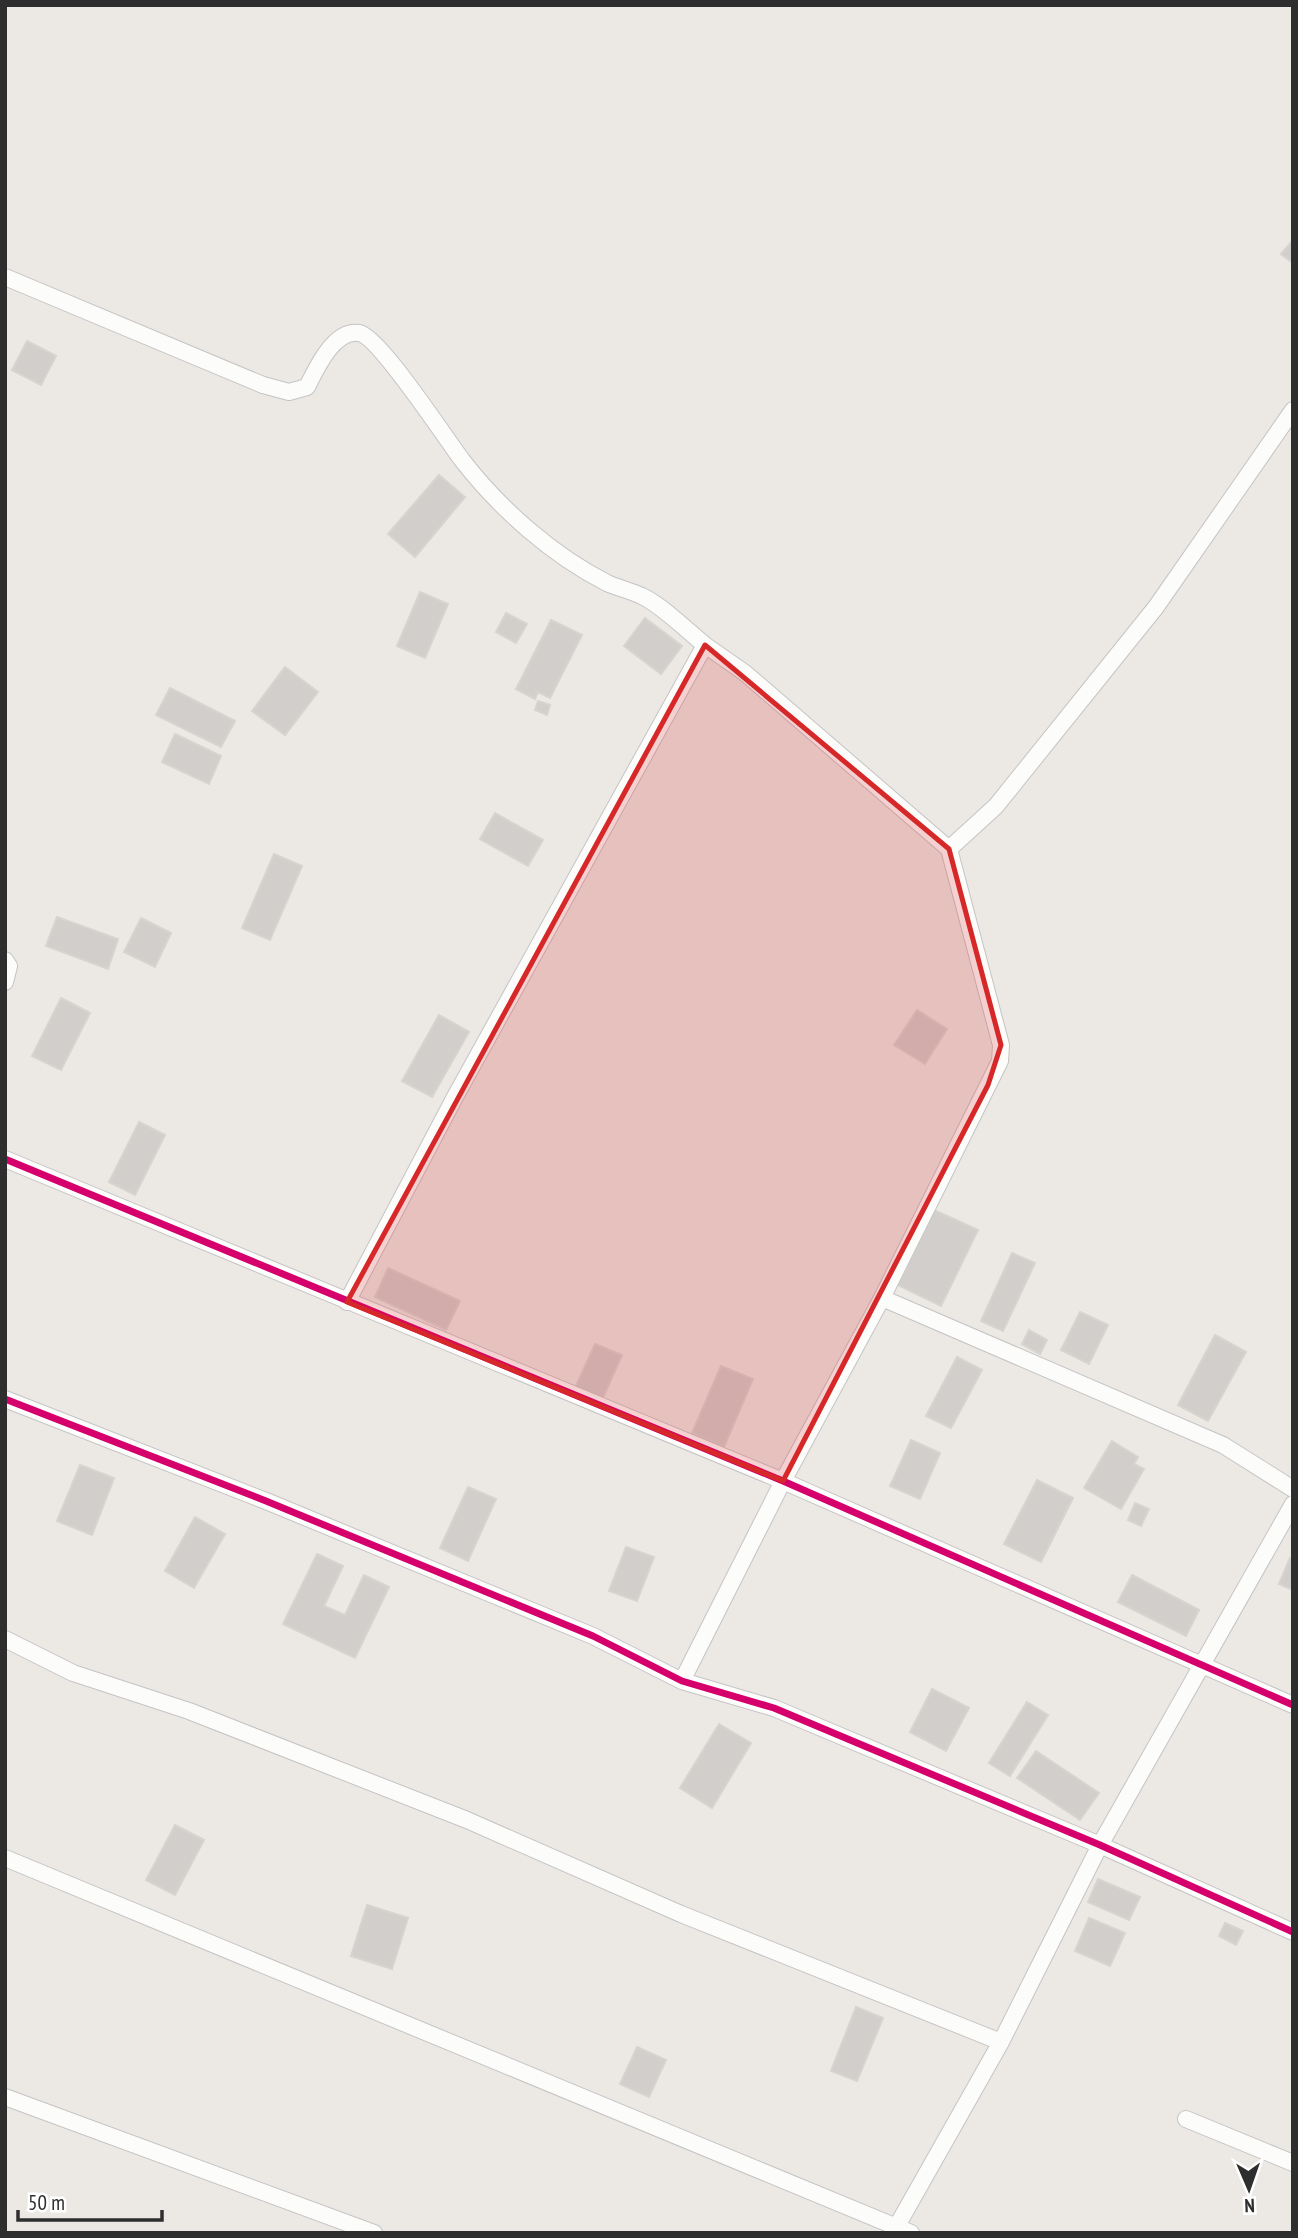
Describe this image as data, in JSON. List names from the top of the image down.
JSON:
{
  "scale_bar": "50 m",
  "north": "bottom"
}
